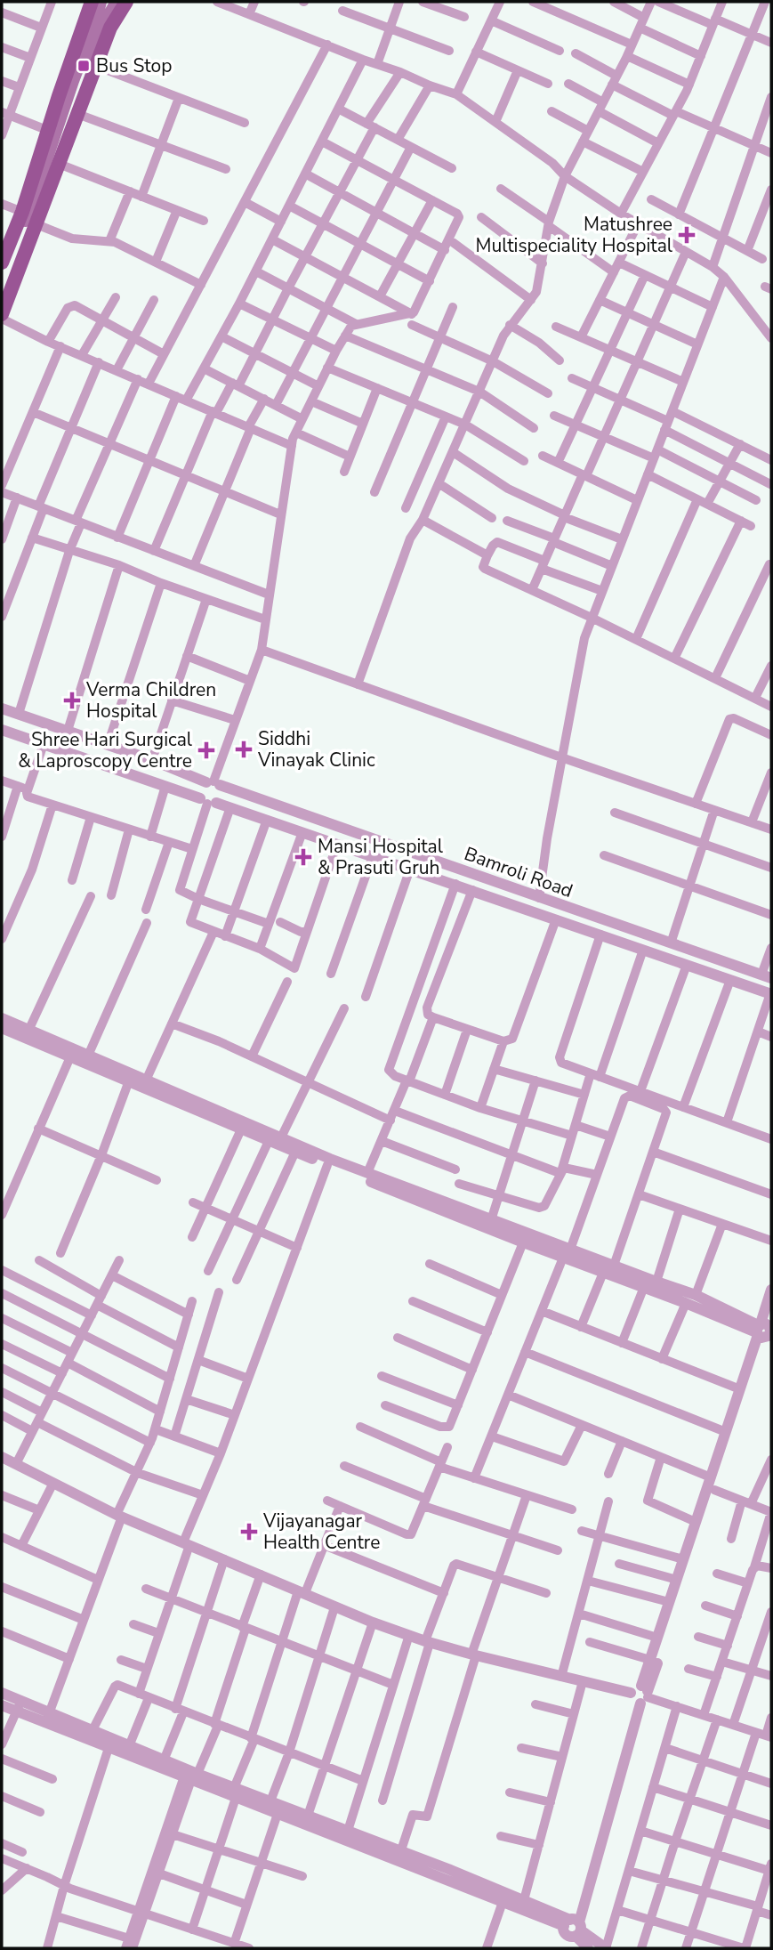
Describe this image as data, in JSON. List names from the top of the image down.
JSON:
{
  "streets": {
    "street": ["Bamroli Road"]
  },
  "places": {
    "transit": ["Bus Stop"],
    "health": [
      "Matushree Multispeciality Hospital",
      "Verma Children Hospital",
      "Siddhi Vinayak Clinic",
      "Shree Hari Surgical & Laproscopy Centre",
      "Mansi Hospital & Prasuti Gruh",
      "Vijayanagar Health Centre"
    ]
  }
}
